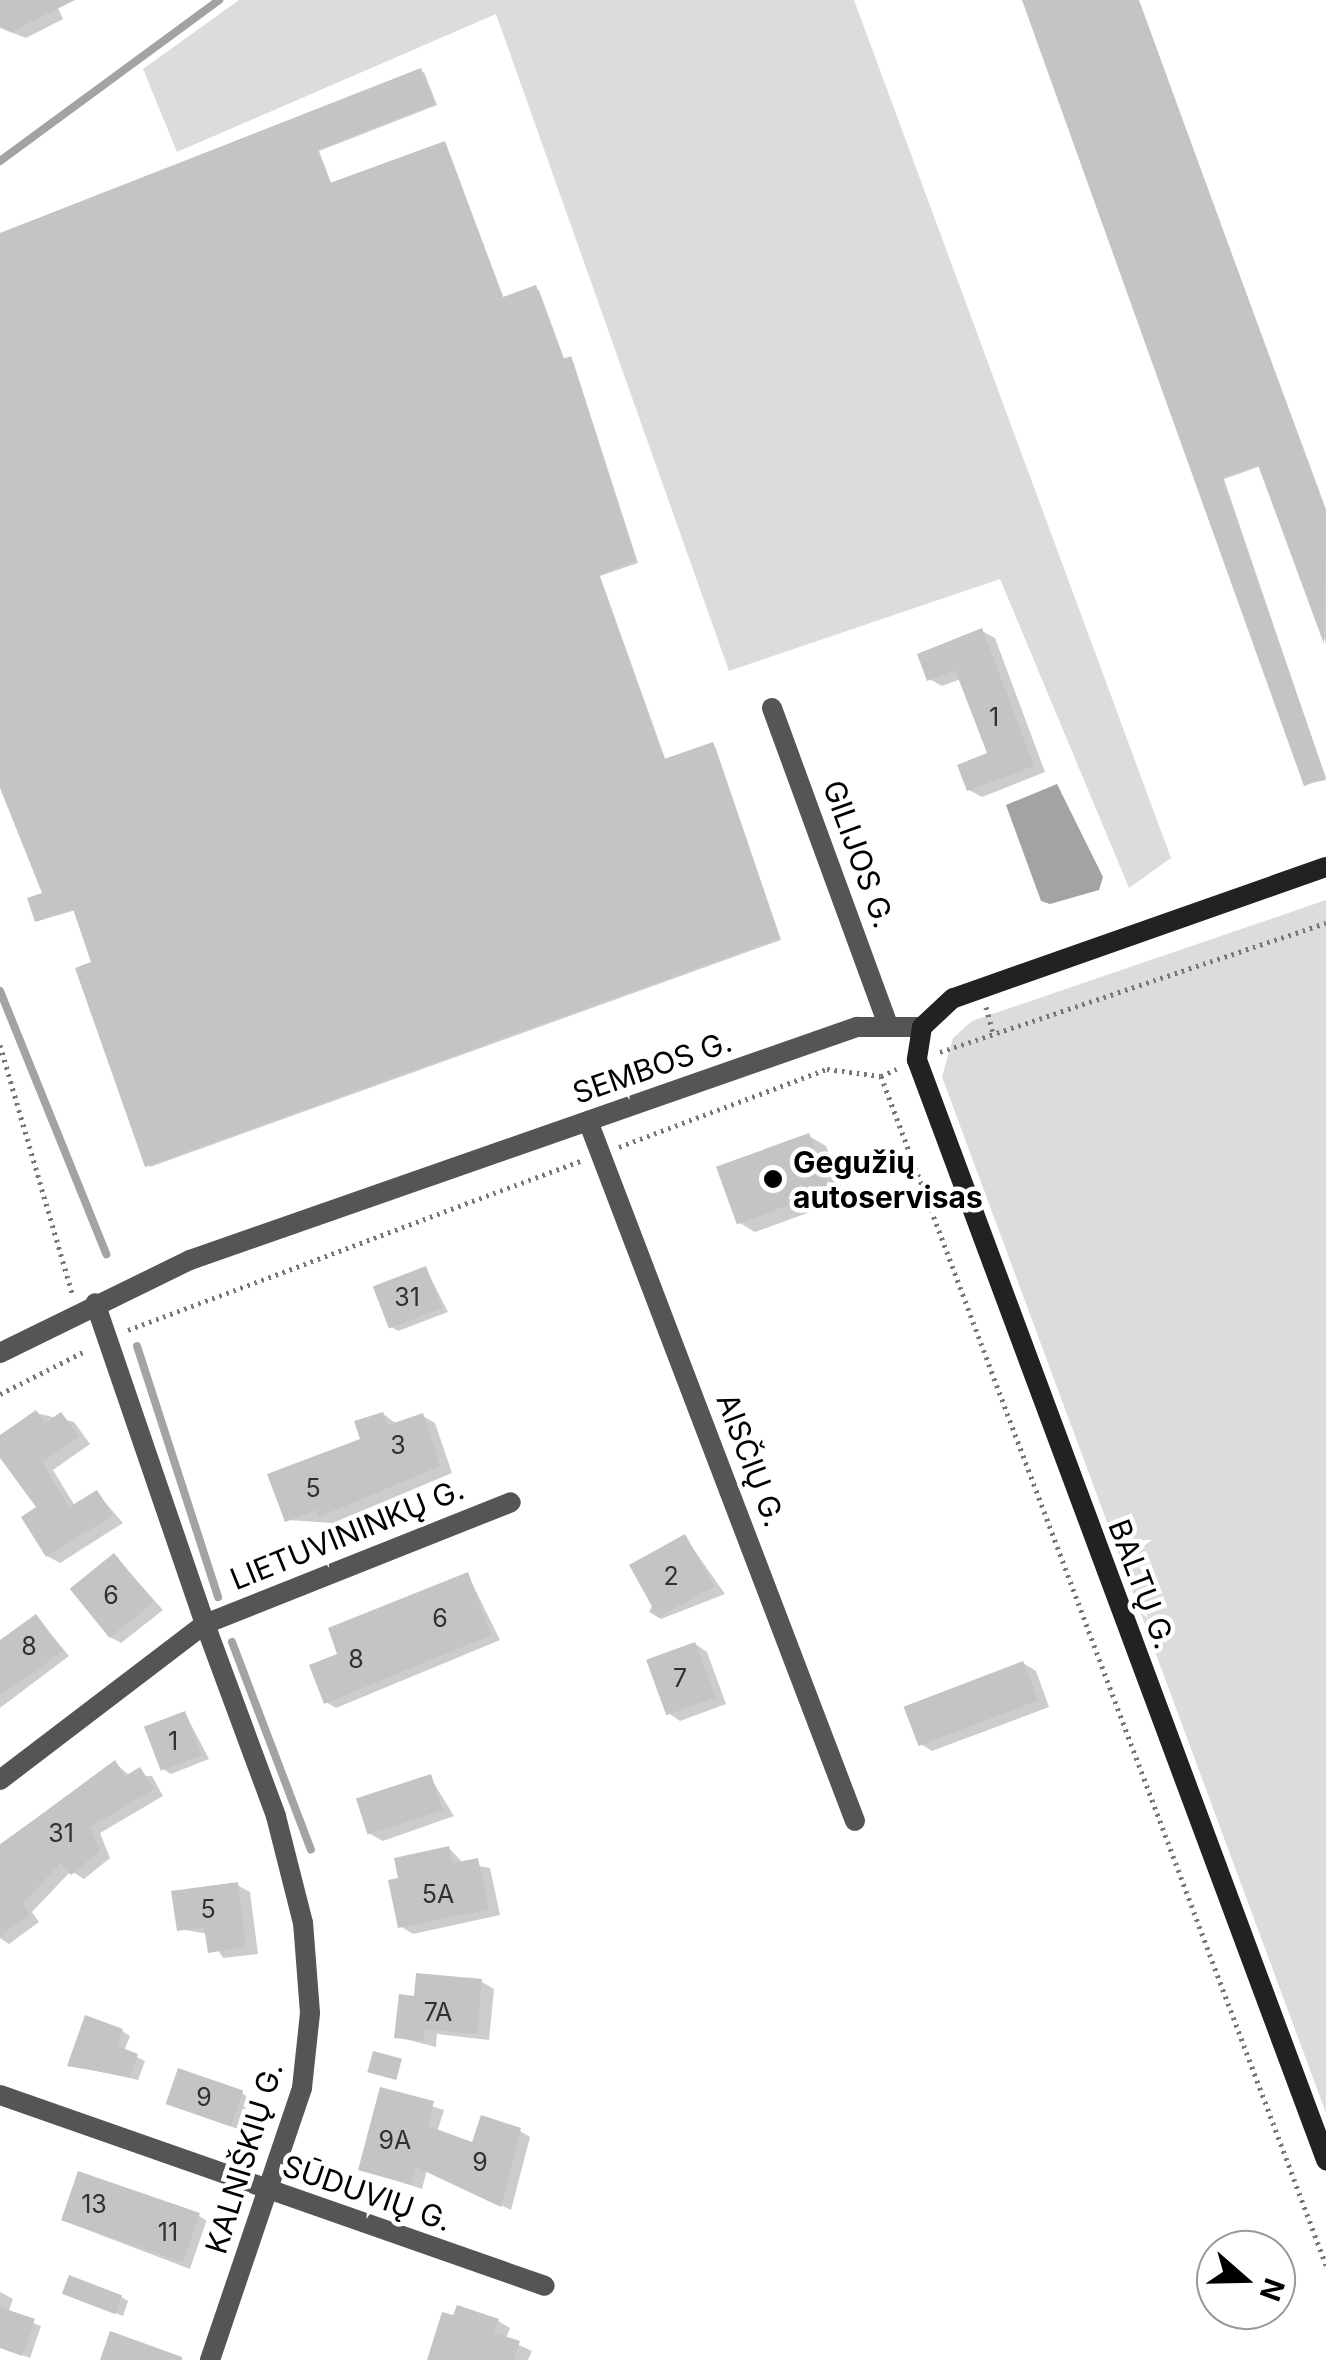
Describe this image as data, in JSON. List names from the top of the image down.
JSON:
{
  "streets": {
    "main road": ["BALTŲ G."],
    "street": [
      "GILIJOS G.",
      "SEMBOS G.",
      "AISČIŲ G.",
      "LIETUVININKŲ G.",
      "KALNIŠKIŲ G.",
      "SŪDUVIŲ G."
    ]
  },
  "crossings": [
    ["GILIJOS G.", "SEMBOS G."],
    ["SEMBOS G.", "AISČIŲ G."],
    ["SEMBOS G.", "BALTŲ G."],
    ["SEMBOS G.", "KALNIŠKIŲ G."],
    ["LIETUVININKŲ G.", "KALNIŠKIŲ G."],
    ["KALNIŠKIŲ G.", "SŪDUVIŲ G."]
  ],
  "places": ["Gegužių autoservisas"],
  "house_numbers": [
    "1",
    "31",
    "3",
    "5",
    "2",
    "6",
    "6",
    "8",
    "8",
    "7",
    "1",
    "31",
    "5A",
    "5",
    "7A",
    "9",
    "9A",
    "9",
    "13",
    "11"
  ],
  "north": "right"
}
